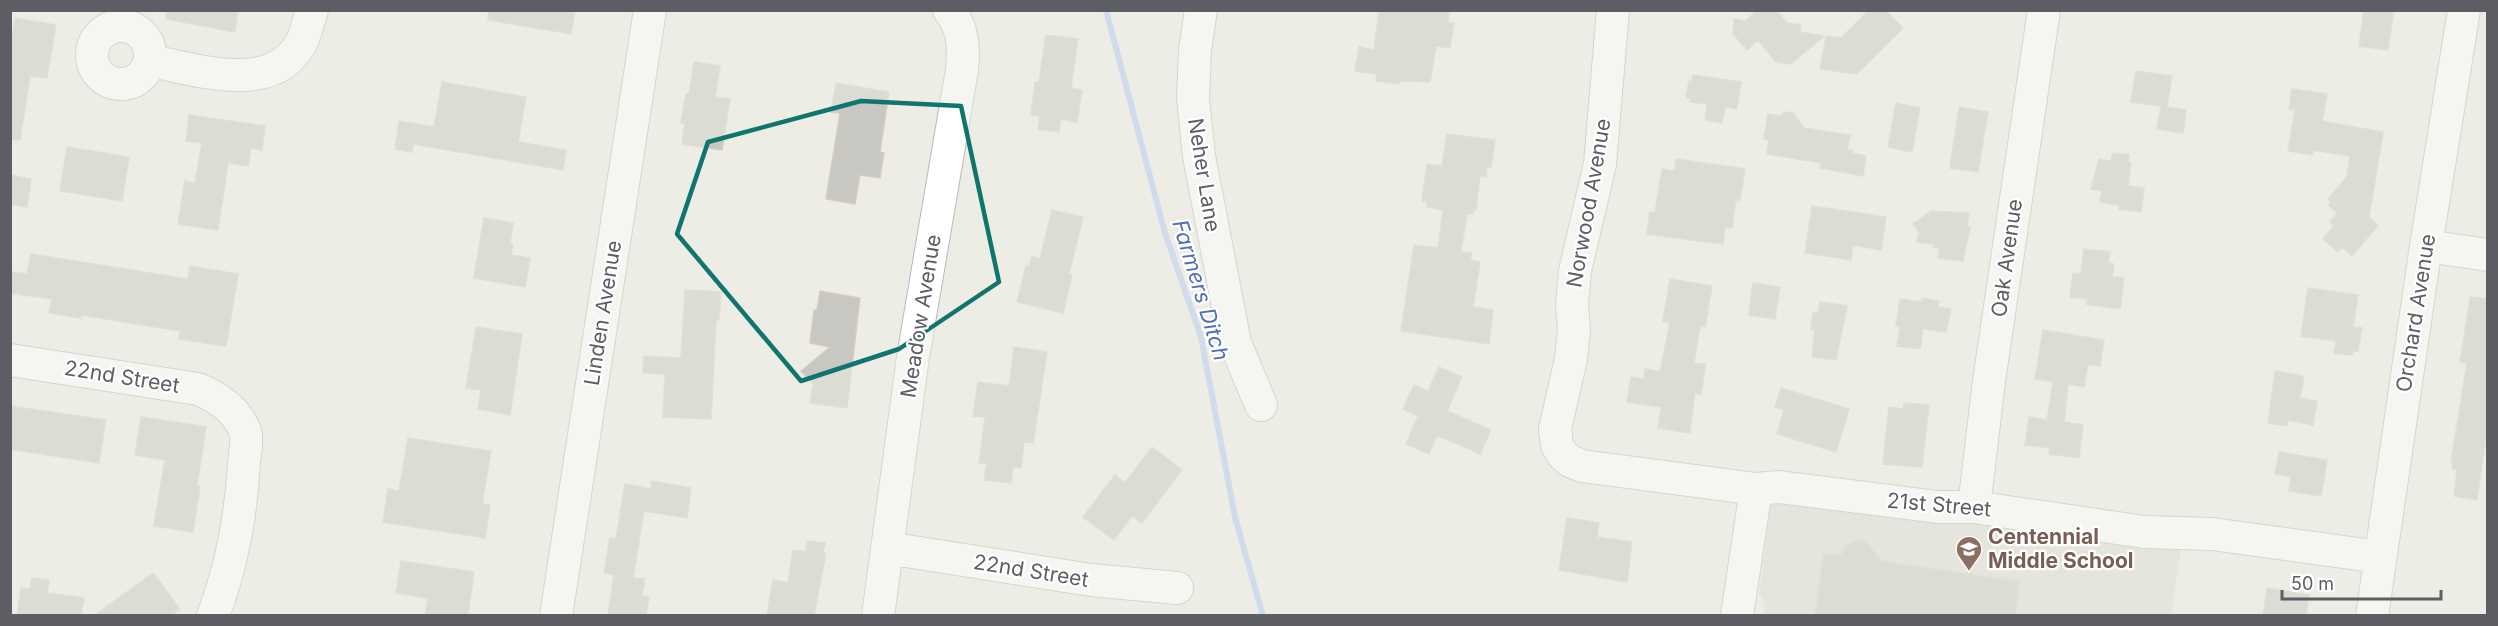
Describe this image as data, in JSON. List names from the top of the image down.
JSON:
{
  "streets": {
    "street": [
      "Neher Lane",
      "Norwood Avenue",
      "Oak Avenue",
      "Linden Avenue",
      "Orchard Avenue",
      "Meadow Avenue",
      "22nd Street",
      "21st Street"
    ]
  },
  "crossings": [
    ["Norwood Avenue", "21st Street"],
    ["Oak Avenue", "21st Street"],
    ["Orchard Avenue", "21st Street"],
    ["Meadow Avenue", "22nd Street"]
  ],
  "water": ["Farmers Ditch"],
  "places": {
    "school or university": ["Centennial Middle School"]
  },
  "scale_bar": "50 m"
}
